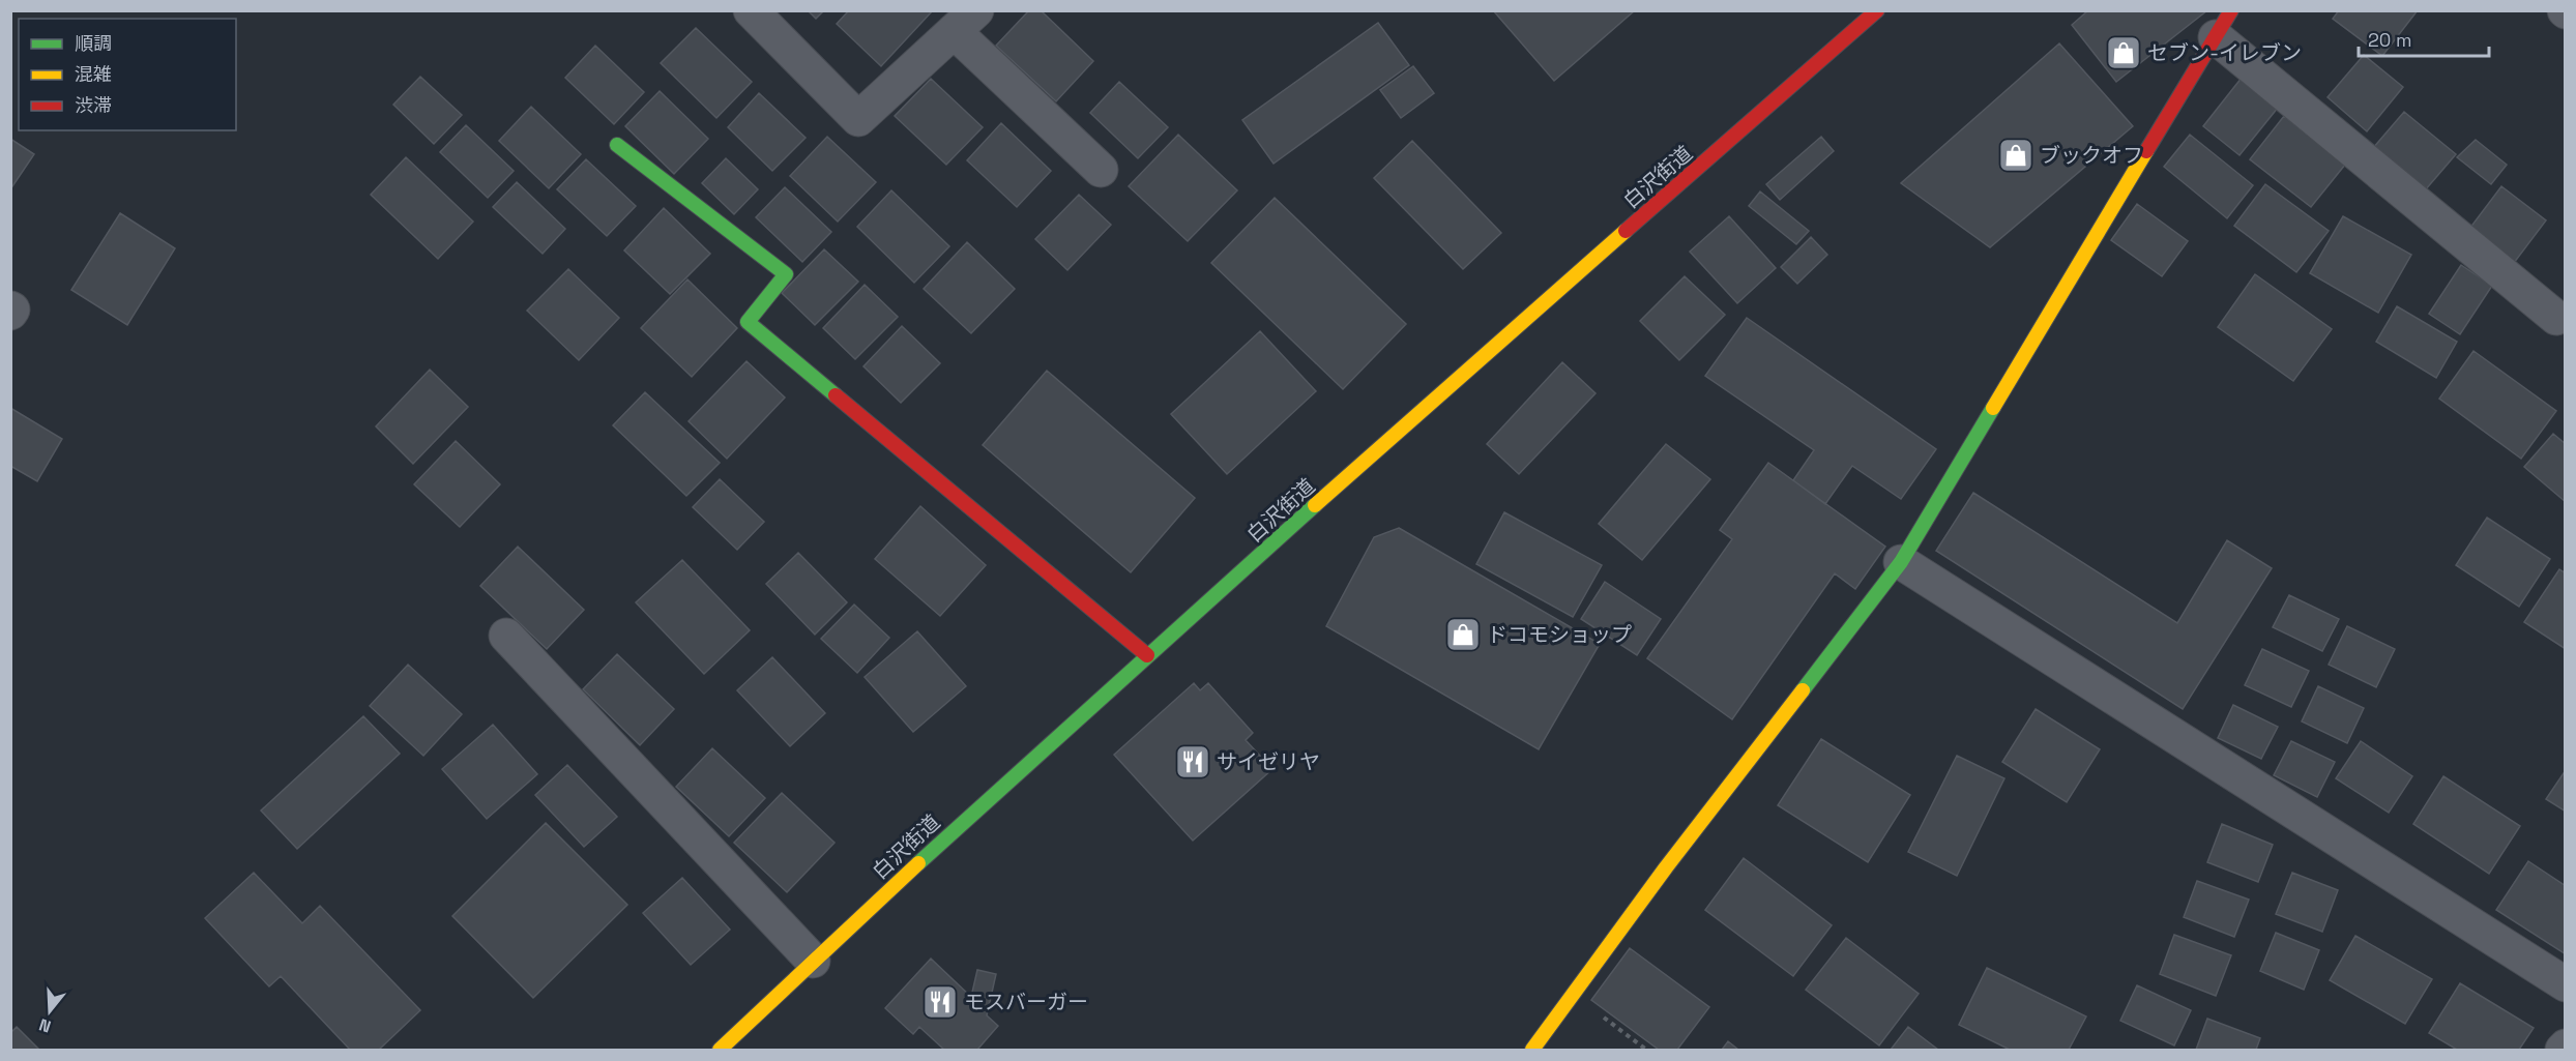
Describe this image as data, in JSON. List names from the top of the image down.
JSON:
{
  "streets": {
    "street": ["白沢街道"]
  },
  "places": {
    "shop": ["セブン-イレブン", "ブックオフ", "ドコモショップ"],
    "restaurant": ["サイゼリヤ", "モスバーガー"]
  },
  "legend": ["順調", "混雑", "渋滞"],
  "scale_bar": "20 m",
  "north": "bottom"
}
